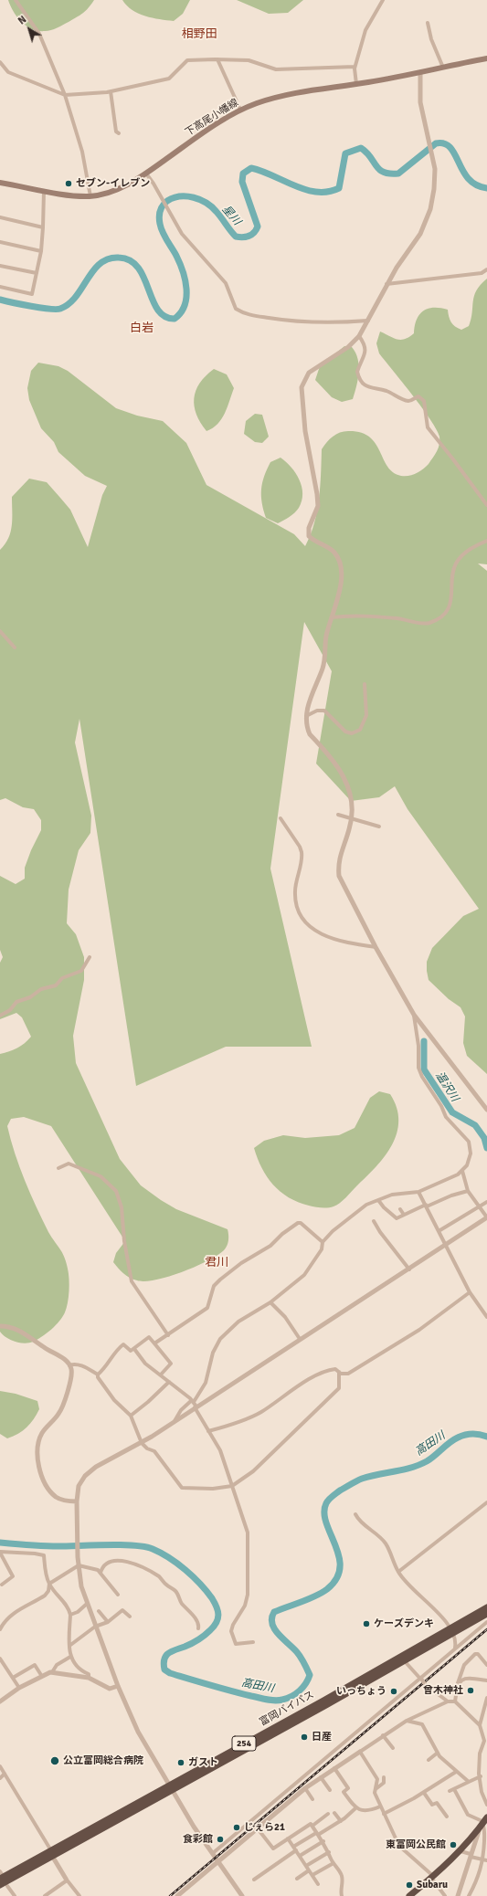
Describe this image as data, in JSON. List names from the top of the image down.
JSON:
{
  "streets": {
    "highway": ["富岡バイパス", "254"],
    "main road": ["下高尾小幡線"]
  },
  "districts": ["相野田", "白岩", "君川"],
  "water": ["星川", "温沢川", "高田川"],
  "places": [
    "セブン-イレブン",
    "ケーズデンキ",
    "曾木神社",
    "いっちょう",
    "日産",
    "公立富岡総合病院",
    "ガスト",
    "じぇら21",
    "食彩館",
    "東富岡公民館",
    "Subaru"
  ],
  "north": "top left"
}
